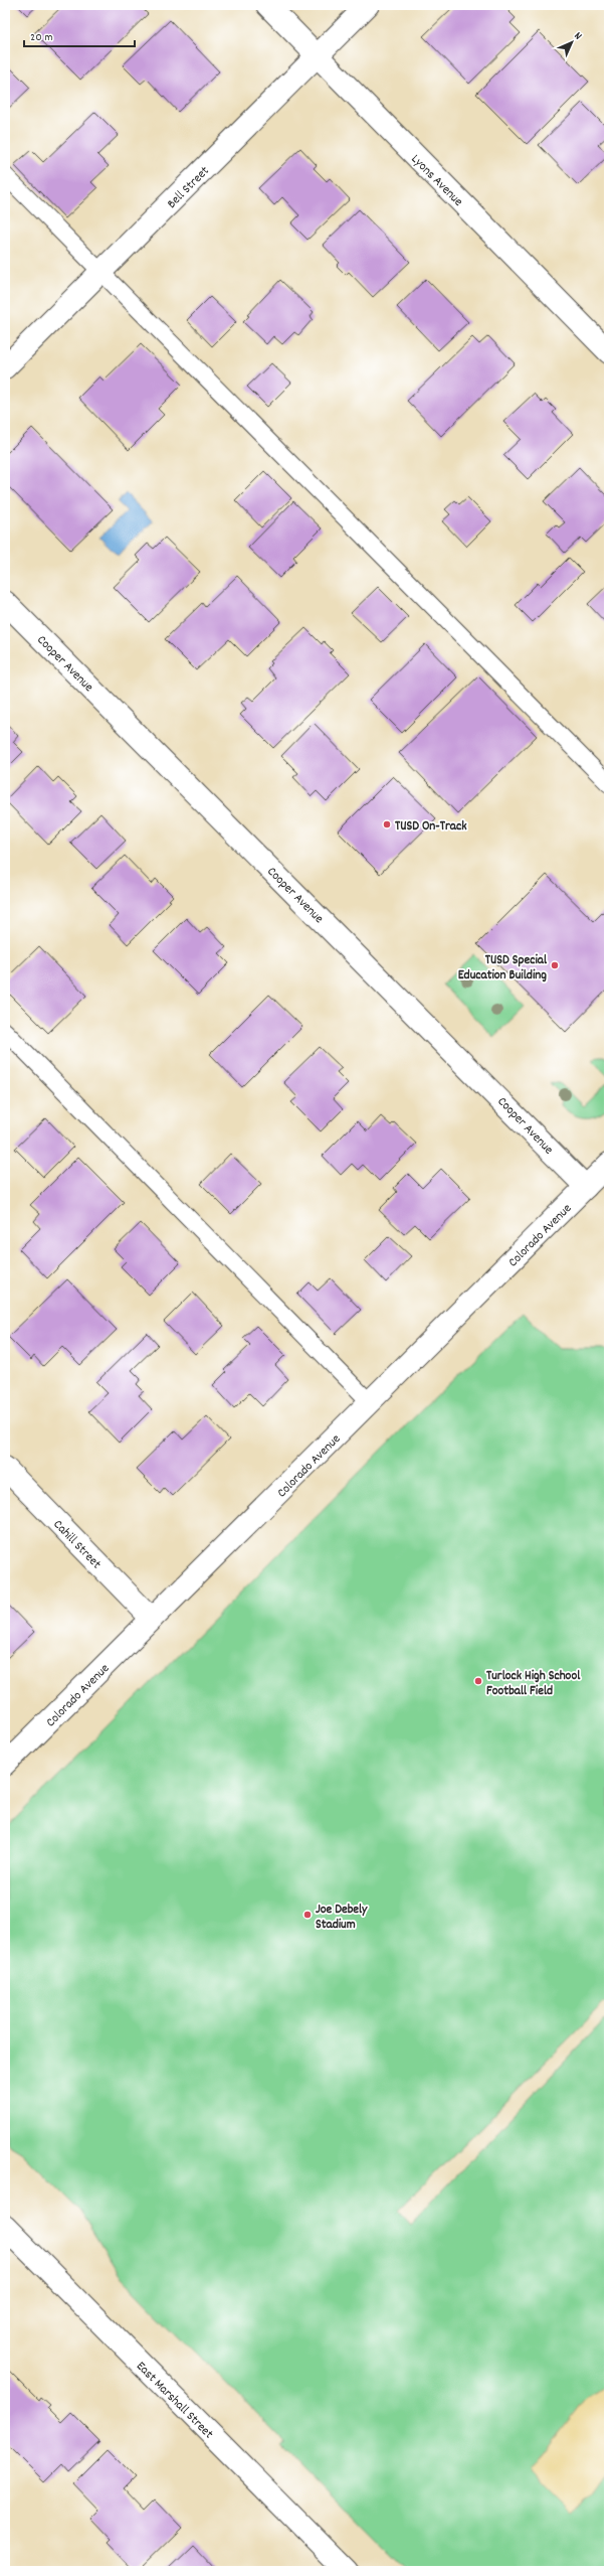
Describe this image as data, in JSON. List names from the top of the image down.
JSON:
{
  "streets": {
    "street": [
      "Lyons Avenue",
      "Bell Street",
      "Cooper Avenue",
      "Colorado Avenue",
      "Cahill Street",
      "East Marshall Street"
    ]
  },
  "crossings": [
    ["Lyons Avenue", "Bell Street"],
    ["Cooper Avenue", "Colorado Avenue"],
    ["Colorado Avenue", "Cahill Street"]
  ],
  "places": [
    "TUSD On-Track",
    "TUSD Special Education Building",
    "Turlock High School Football Field",
    "Joe Debely Stadium"
  ],
  "scale_bar": "20 m",
  "north": "top right"
}
